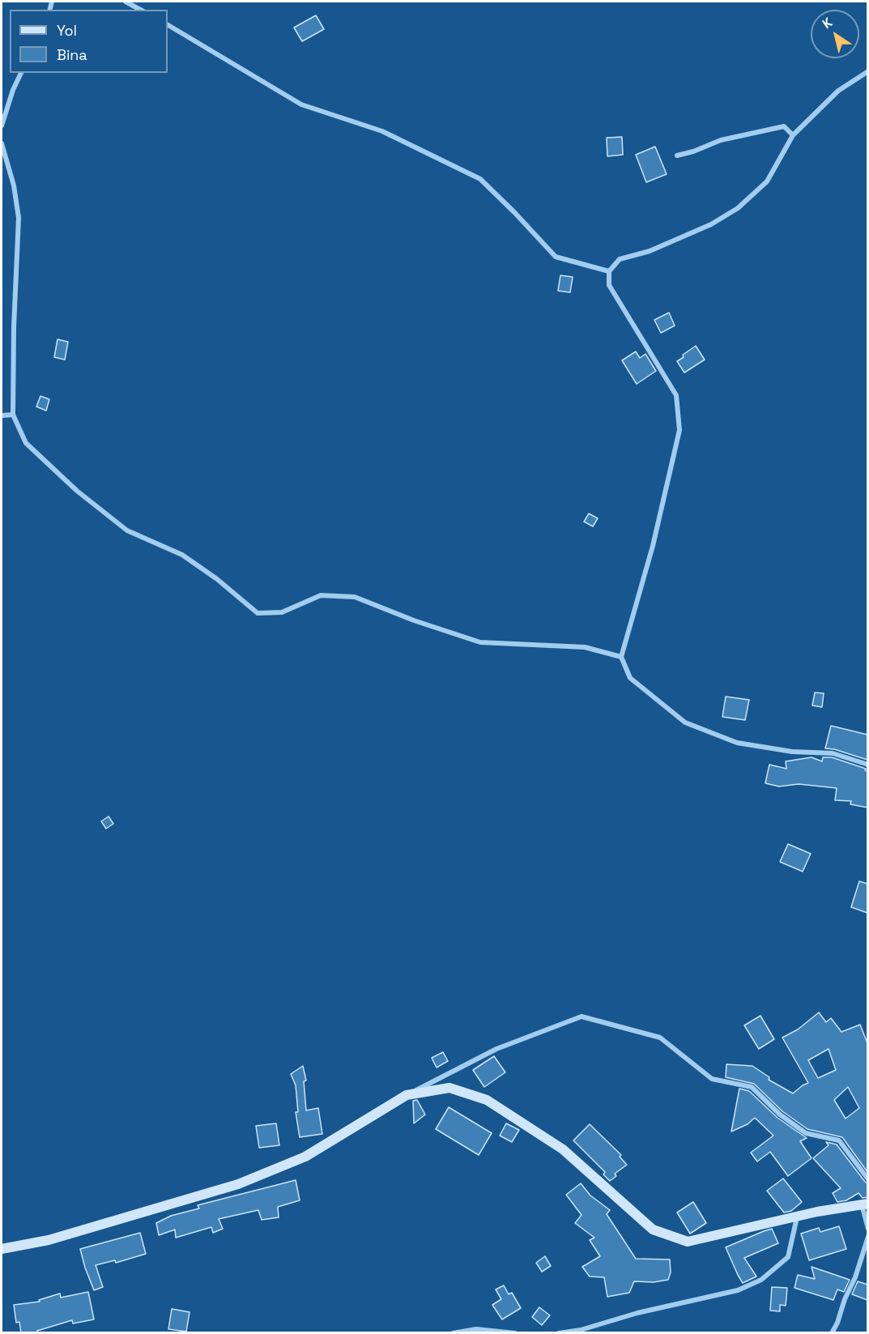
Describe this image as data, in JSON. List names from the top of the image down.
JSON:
{
  "legend": ["Yol", "Bina"],
  "north": "top left"
}
